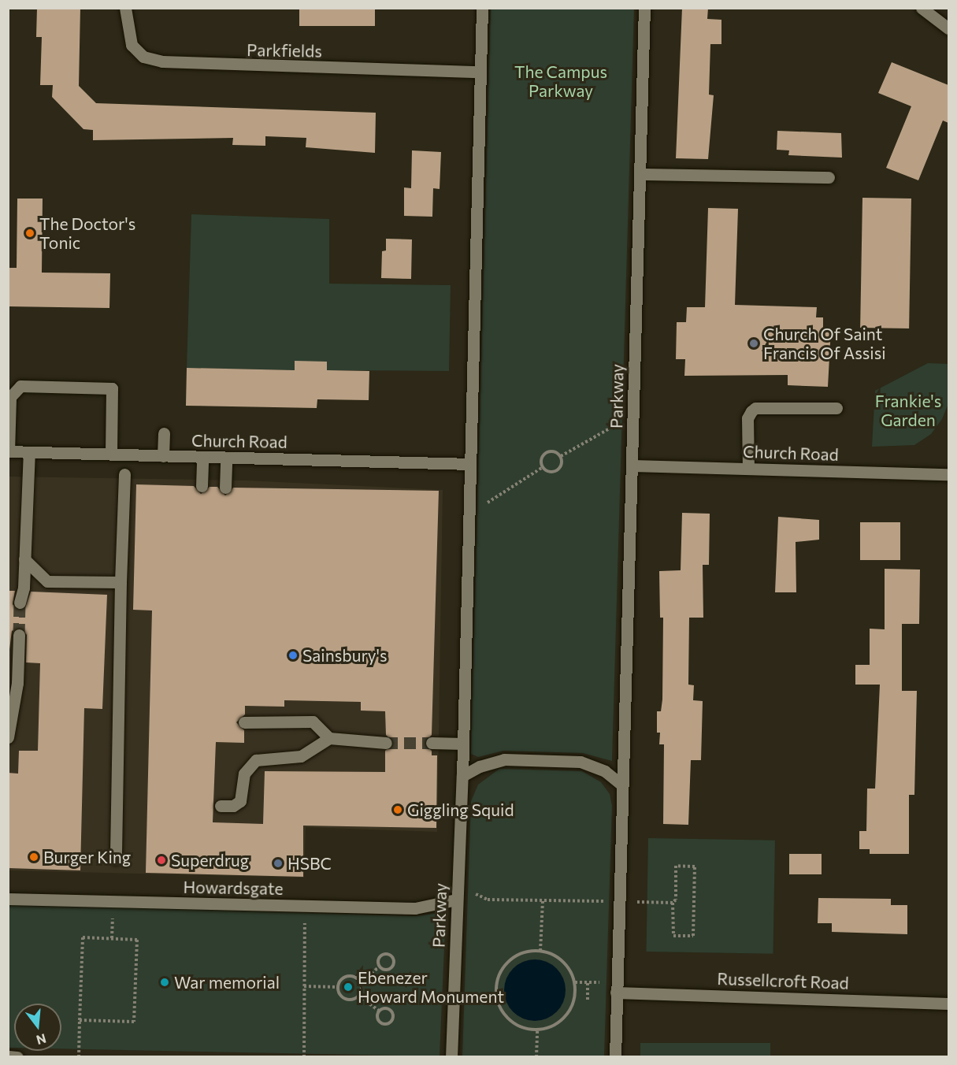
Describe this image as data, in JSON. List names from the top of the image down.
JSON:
{
  "streets": {
    "street": [
      "Parkfields",
      "Parkway",
      "Church Road",
      "Howardsgate",
      "Russellcroft Road"
    ]
  },
  "crossings": [
    ["Parkfields", "Parkway"],
    ["Parkway", "Church Road"],
    ["Parkway", "Howardsgate"],
    ["Parkway", "Russellcroft Road"]
  ],
  "parks": ["The Campus Parkway", "Frankie's Garden"],
  "places": [
    "The Doctor's Tonic",
    "Church Of Saint Francis Of Assisi",
    "Sainsbury's",
    "Giggling Squid",
    "Burger King",
    "Superdrug",
    "HSBC",
    "War memorial",
    "Ebenezer Howard Monument"
  ],
  "north": "bottom"
}
